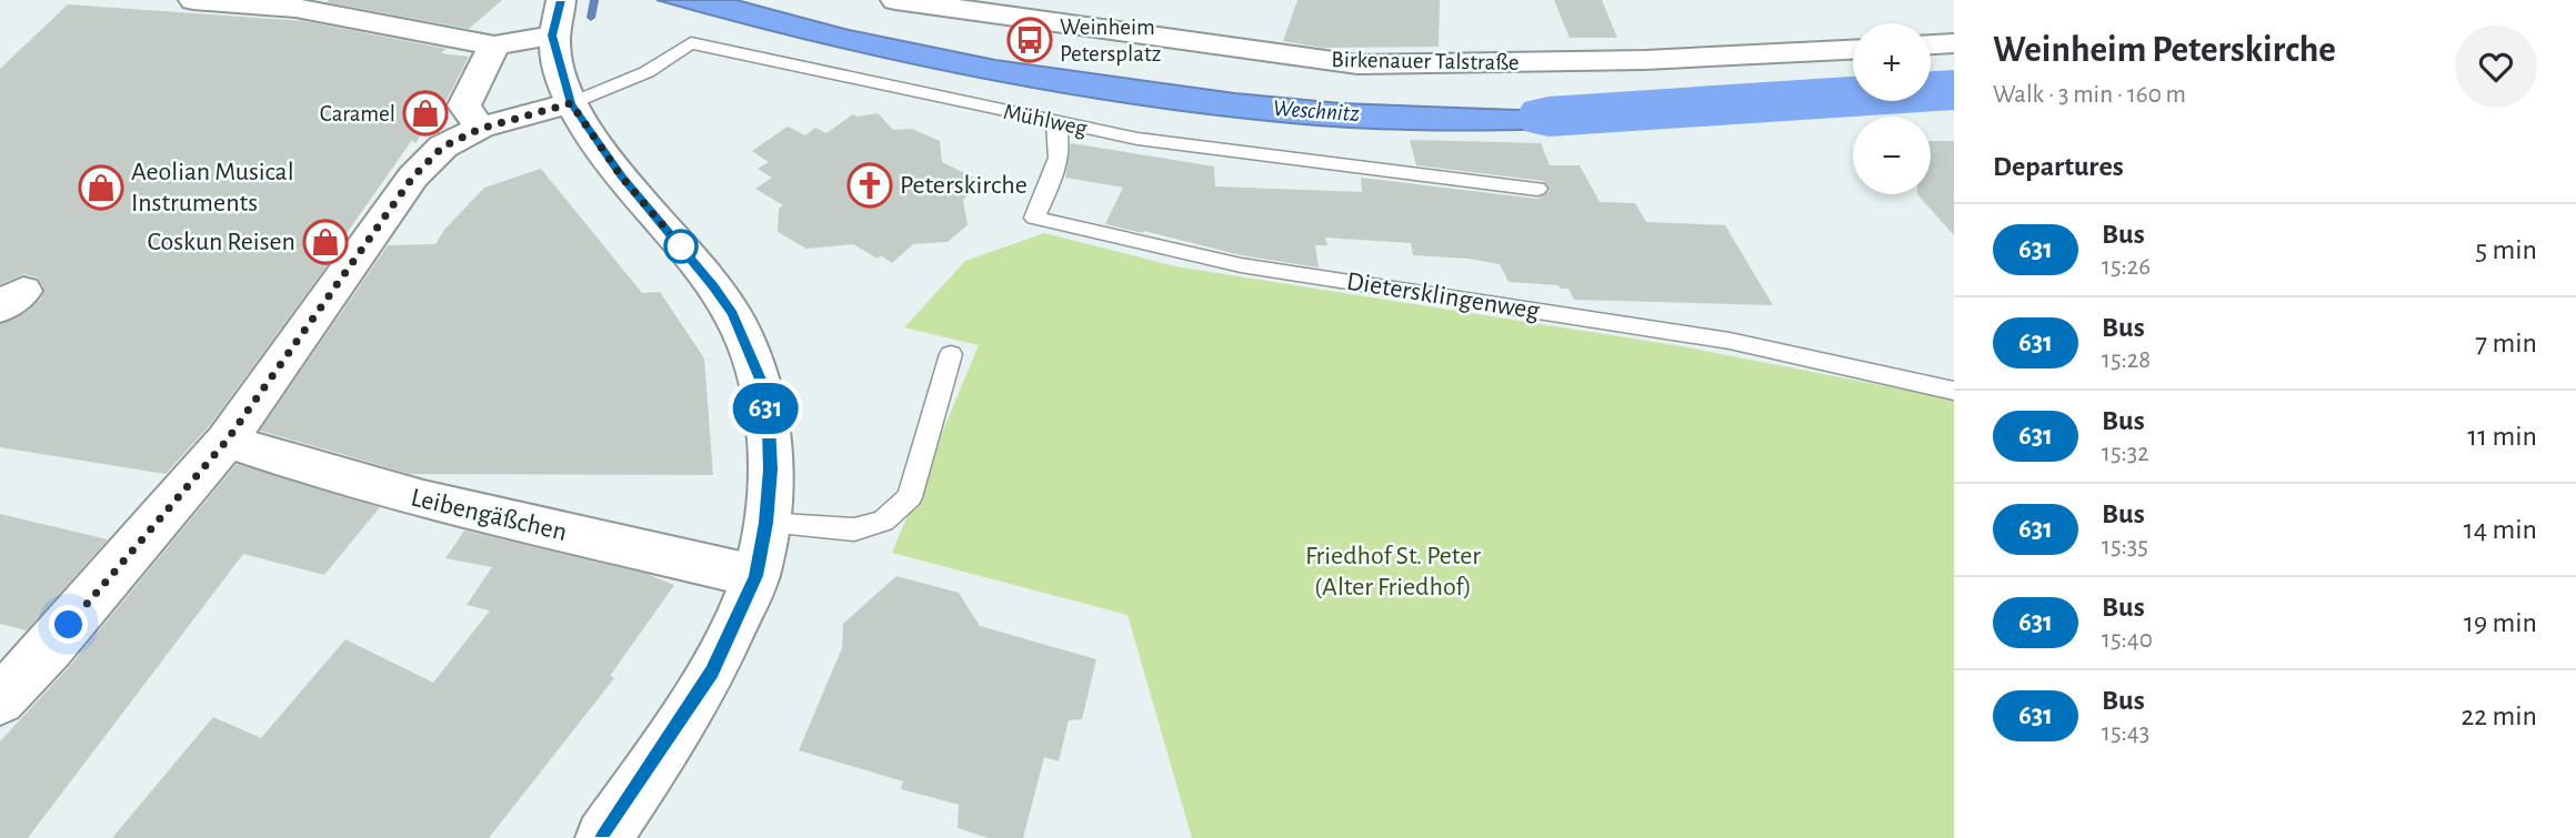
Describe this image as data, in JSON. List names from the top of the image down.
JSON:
{
  "streets": {
    "main road": ["Birkenauer Talstraße", "Leibengäßchen"],
    "lane": ["Mühlweg", "Dietersklingenweg"]
  },
  "crossings": [
    ["Mühlweg", "Dietersklingenweg"]
  ],
  "water": ["Weschnitz"],
  "parks": ["Friedhof St. Peter (Alter Friedhof)"],
  "places": {
    "bus stop": ["Weinheim Petersplatz"],
    "shop": ["Caramel", "Aeolian Musical Instruments", "Coskun Reisen"],
    "church": ["Peterskirche"]
  },
  "lines": ["bus line 631"],
  "page": {
    "on_map": "631",
    "heading": [
      ["Weinheim Peterskirche", "Walk · 3 min · 160 m"],
      "Departures"
    ],
    "map_buttons": ["+", "−"],
    "list": [
      {
        "mark": "631",
        "name": "Bus",
        "note": "15:26",
        "value": "5 min"
      },
      {
        "mark": "631",
        "name": "Bus",
        "note": "15:28",
        "value": "7 min"
      },
      {
        "mark": "631",
        "name": "Bus",
        "note": "15:32",
        "value": "11 min"
      },
      {
        "mark": "631",
        "name": "Bus",
        "note": "15:35",
        "value": "14 min"
      },
      {
        "mark": "631",
        "name": "Bus",
        "note": "15:40",
        "value": "19 min"
      },
      {
        "mark": "631",
        "name": "Bus",
        "note": "15:43",
        "value": "22 min"
      }
    ]
  }
}
